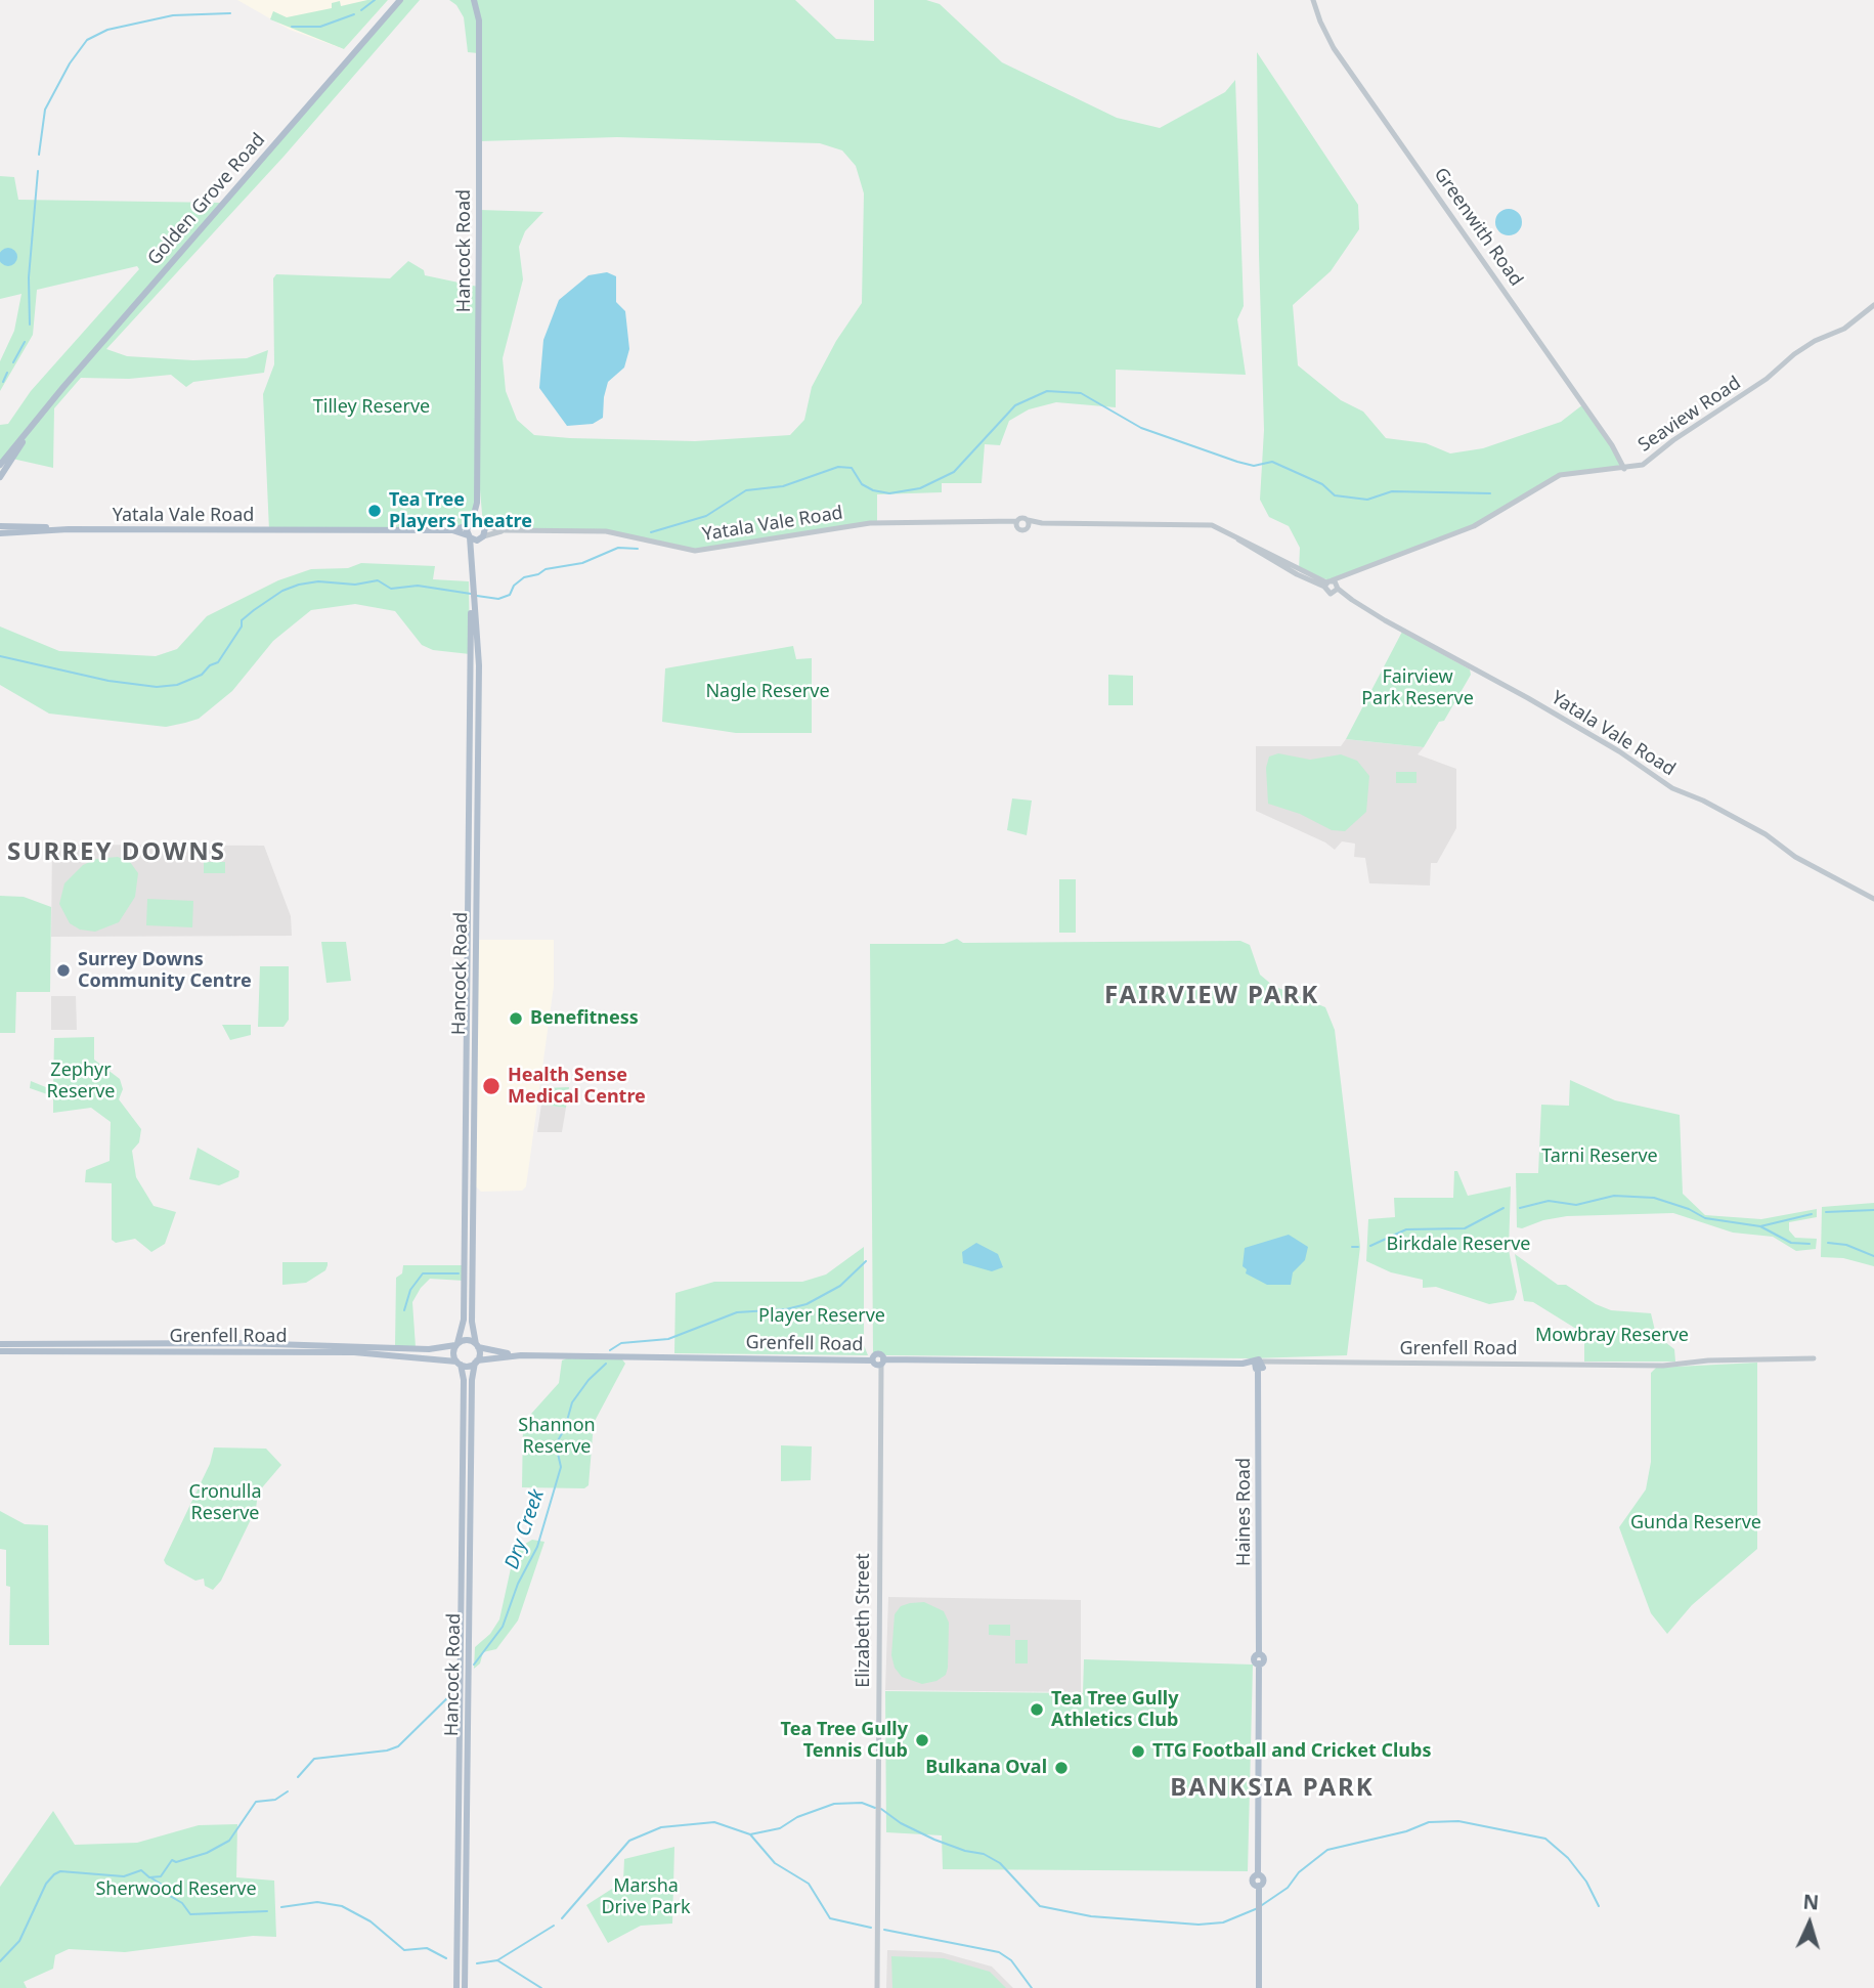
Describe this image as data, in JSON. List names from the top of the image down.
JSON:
{
  "streets": {
    "main road": [
      "Golden Grove Road",
      "Hancock Road",
      "Yatala Vale Road",
      "Grenfell Road",
      "Haines Road"
    ],
    "street": ["Greenwith Road", "Seaview Road", "Elizabeth Street"]
  },
  "crossings": [
    ["Greenwith Road", "Seaview Road"],
    ["Hancock Road", "Yatala Vale Road"],
    ["Hancock Road", "Grenfell Road"],
    ["Seaview Road", "Yatala Vale Road"],
    ["Grenfell Road", "Haines Road"],
    ["Grenfell Road", "Elizabeth Street"]
  ],
  "districts": ["SURREY DOWNS", "FAIRVIEW PARK", "BANKSIA PARK"],
  "water": ["Dry Creek"],
  "parks": [
    "Tilley Reserve",
    "Fairview Park Reserve",
    "Nagle Reserve",
    "Zephyr Reserve",
    "Tarni Reserve",
    "Birkdale Reserve",
    "Player Reserve",
    "Mowbray Reserve",
    "Shannon Reserve",
    "Cronulla Reserve",
    "Gunda Reserve",
    "Marsha Drive Park",
    "Sherwood Reserve"
  ],
  "places": [
    "Tea Tree Players Theatre",
    "Surrey Downs Community Centre",
    "Benefitness",
    "Health Sense Medical Centre",
    "Tea Tree Gully Athletics Club",
    "Tea Tree Gully Tennis Club",
    "TTG Football and Cricket Clubs",
    "Bulkana Oval"
  ],
  "north": "top"
}
